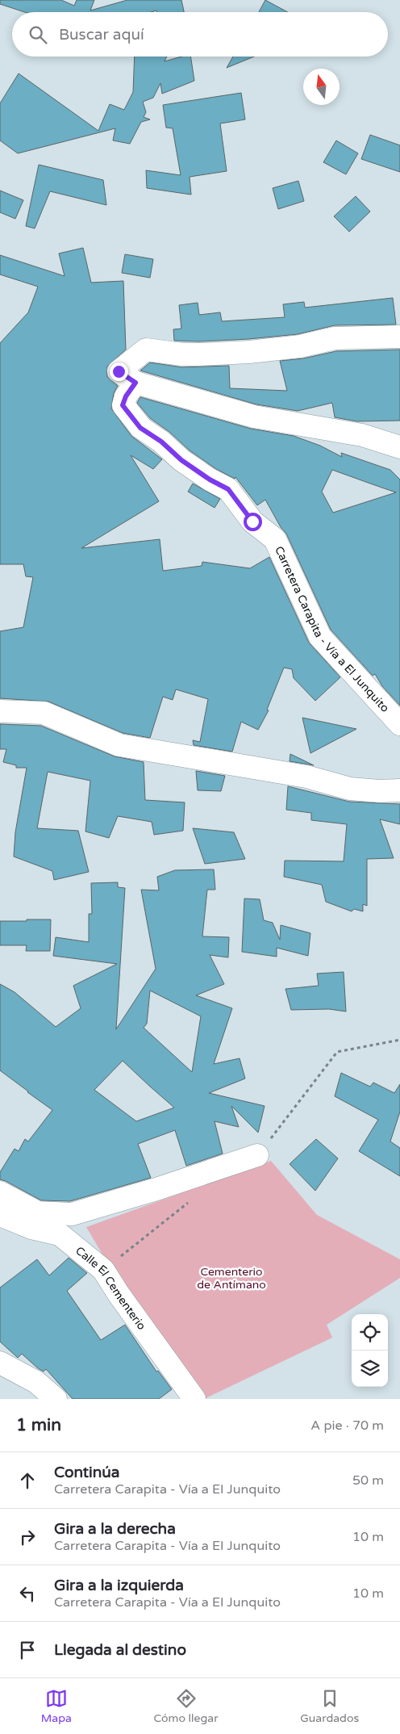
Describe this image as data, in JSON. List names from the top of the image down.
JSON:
{
  "streets": {
    "street": ["Carretera Carapita - Vía a El Junquito", "Calle El Cementerio"]
  },
  "parks": ["Cementerio de Antímano"],
  "north": "top",
  "page": {
    "search": "Buscar aquí",
    "heading": ["1 min", "A pie · 70 m"],
    "list": [
      ["Continúa", "Carretera Carapita - Vía a El Junquito", "50 m"],
      ["Gira a la derecha", "Carretera Carapita - Vía a El Junquito", "10 m"],
      ["Gira a la izquierda", "Carretera Carapita - Vía a El Junquito", "10 m"],
      "Llegada al destino"
    ],
    "nav": ["Mapa", "Cómo llegar", "Guardados"]
  }
}
